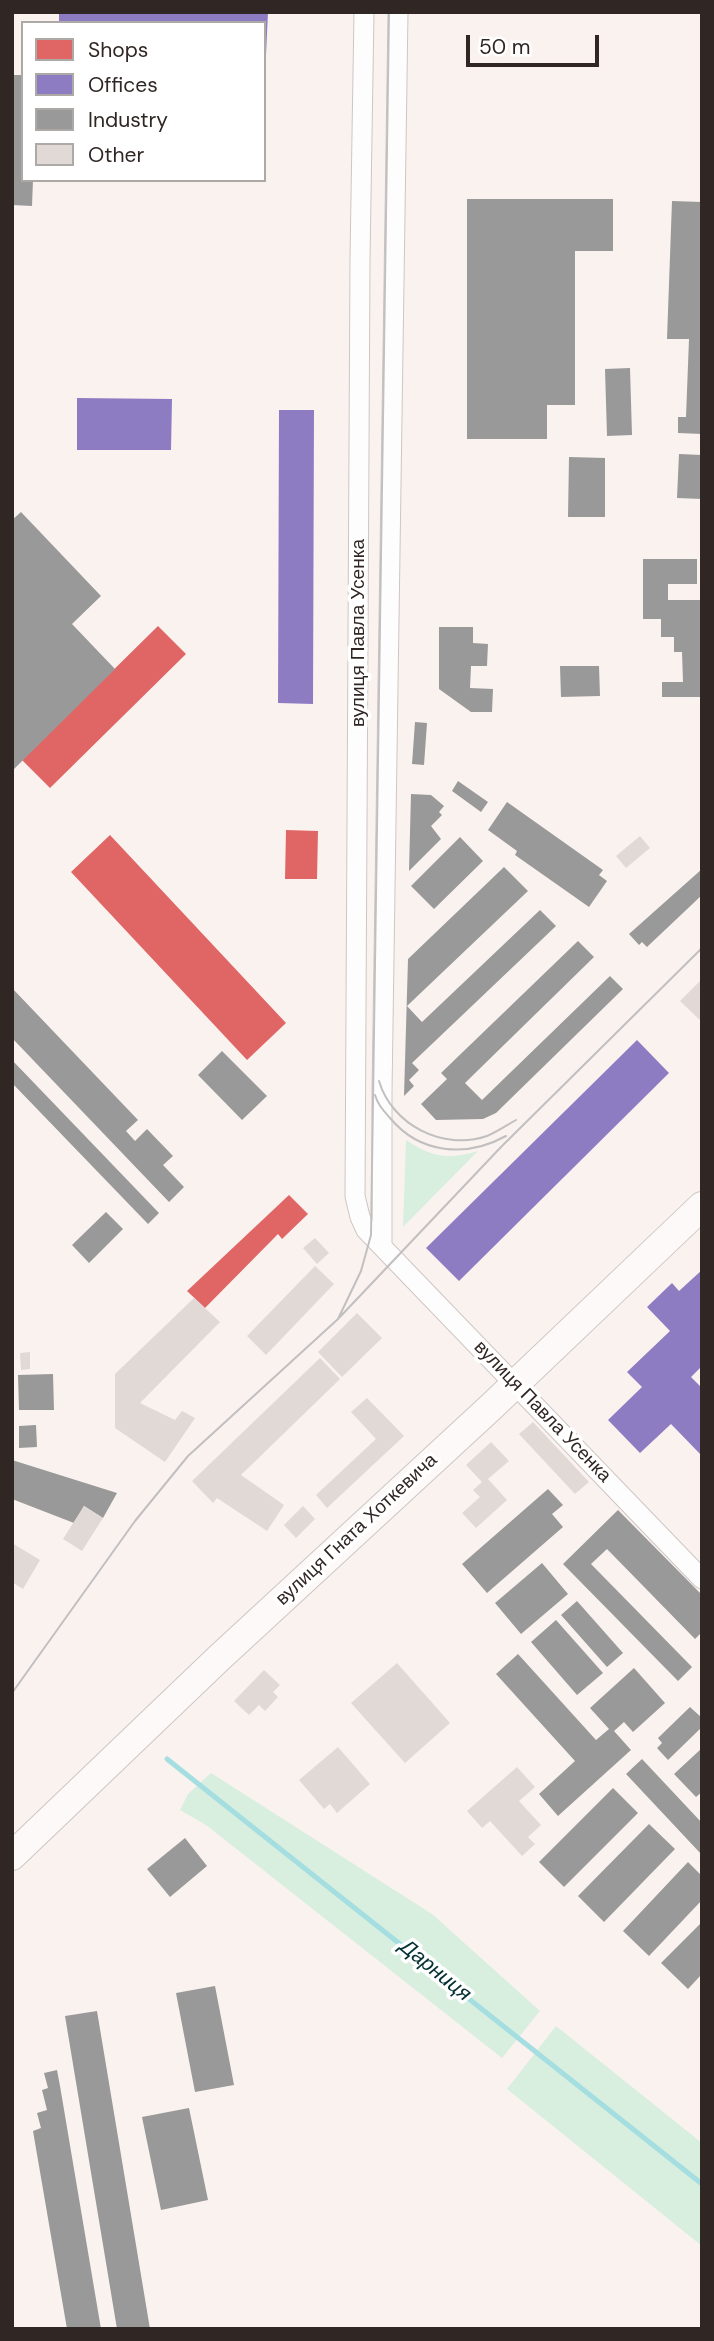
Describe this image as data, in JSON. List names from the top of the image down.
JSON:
{
  "streets": {
    "street": ["вулиця Павла Усенка", "вулиця Гната Хоткевича"]
  },
  "crossings": [
    ["вулиця Павла Усенка", "вулиця Гната Хоткевича"]
  ],
  "water": ["Дарниця"],
  "legend": [
    "Shops",
    "Offices",
    "Industry",
    "Other"
  ],
  "scale_bar": "50 m"
}
